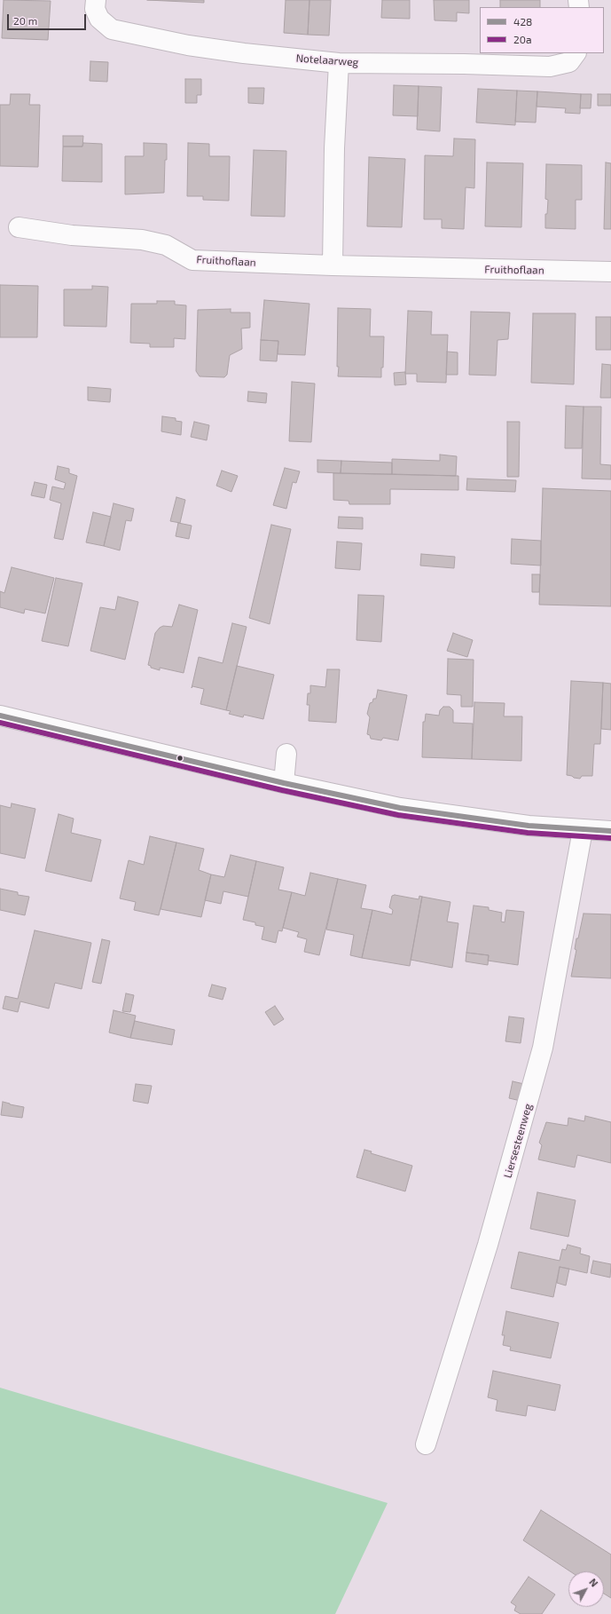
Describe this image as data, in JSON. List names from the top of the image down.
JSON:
{
  "streets": {
    "street": ["Notelaarweg", "Fruithoflaan", "Liersesteenweg"]
  },
  "lines": ["transit line 428", "transit line 20a"],
  "legend": ["428", "20a"],
  "scale_bar": "20 m",
  "north": "top right"
}
